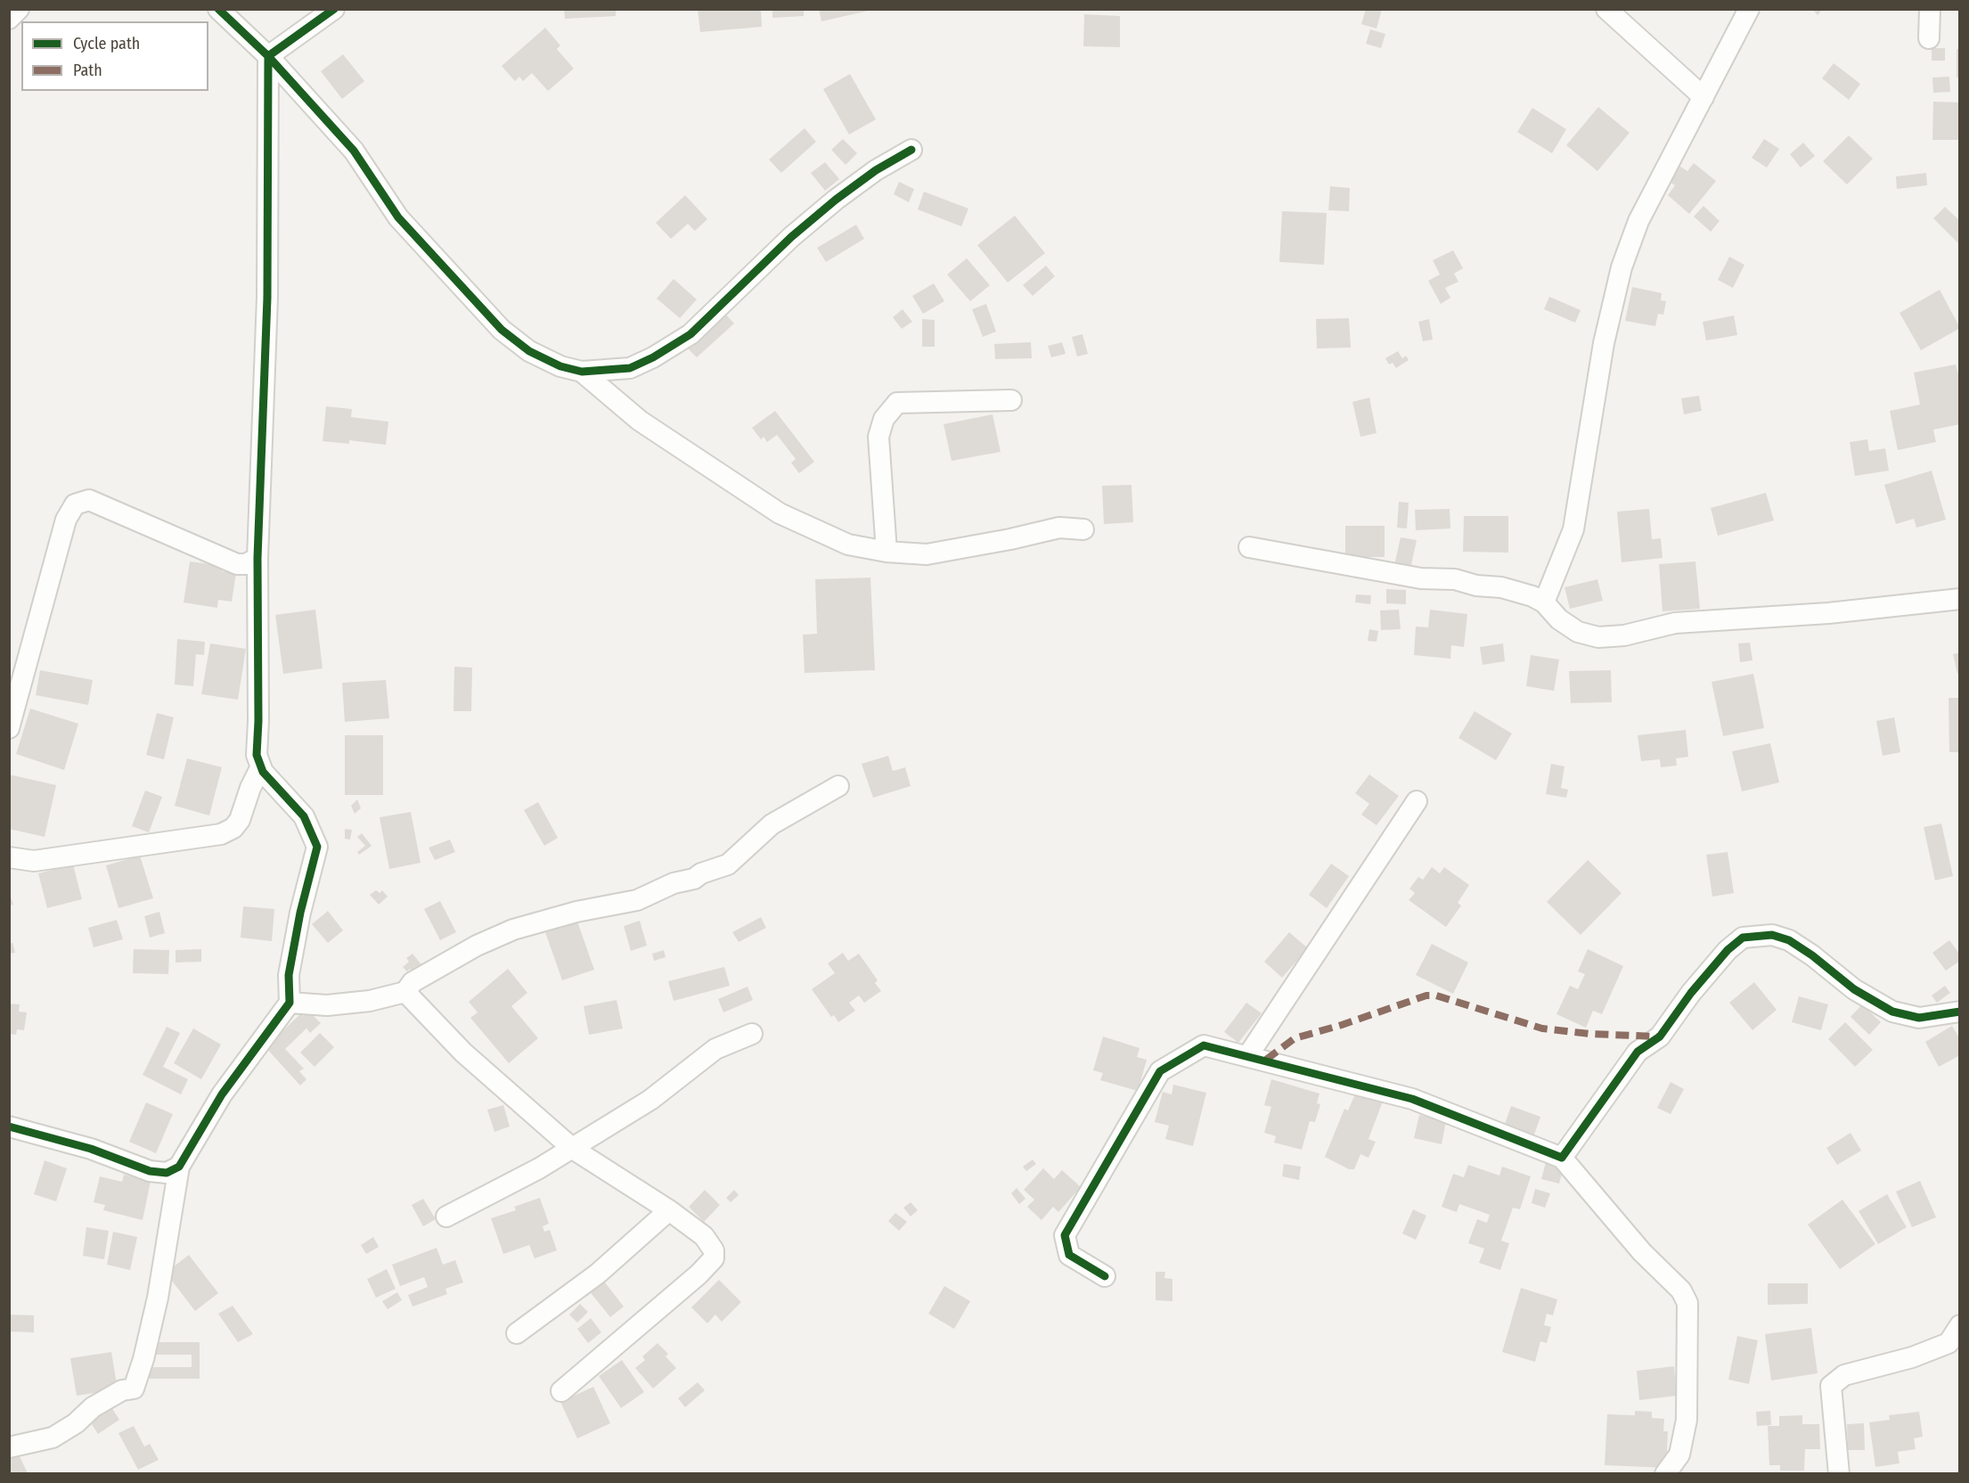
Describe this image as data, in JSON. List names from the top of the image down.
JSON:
{
  "legend": ["Cycle path", "Path"]
}
